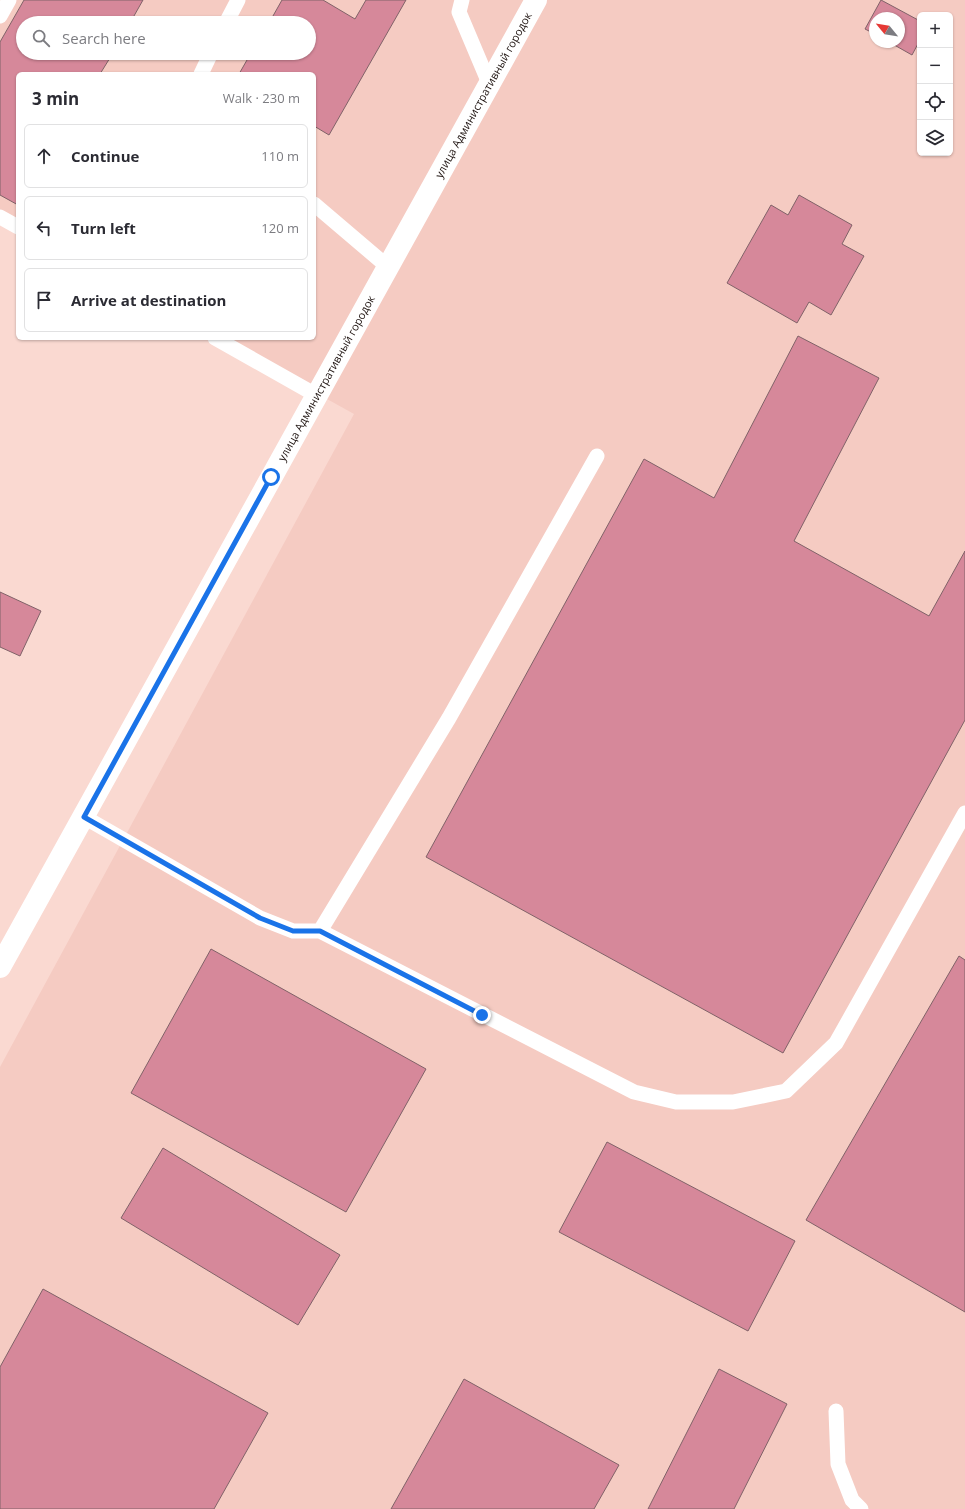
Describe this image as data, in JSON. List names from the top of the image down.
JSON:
{
  "streets": {
    "street": ["улица Административный городок"]
  },
  "north": "top left",
  "page": {
    "map_buttons": ["+", "−"],
    "search": "Search here",
    "heading": ["3 min", "Walk · 230 m"],
    "list": [
      ["Continue", "110 m"],
      ["Turn left", "120 m"],
      "Arrive at destination"
    ]
  }
}
